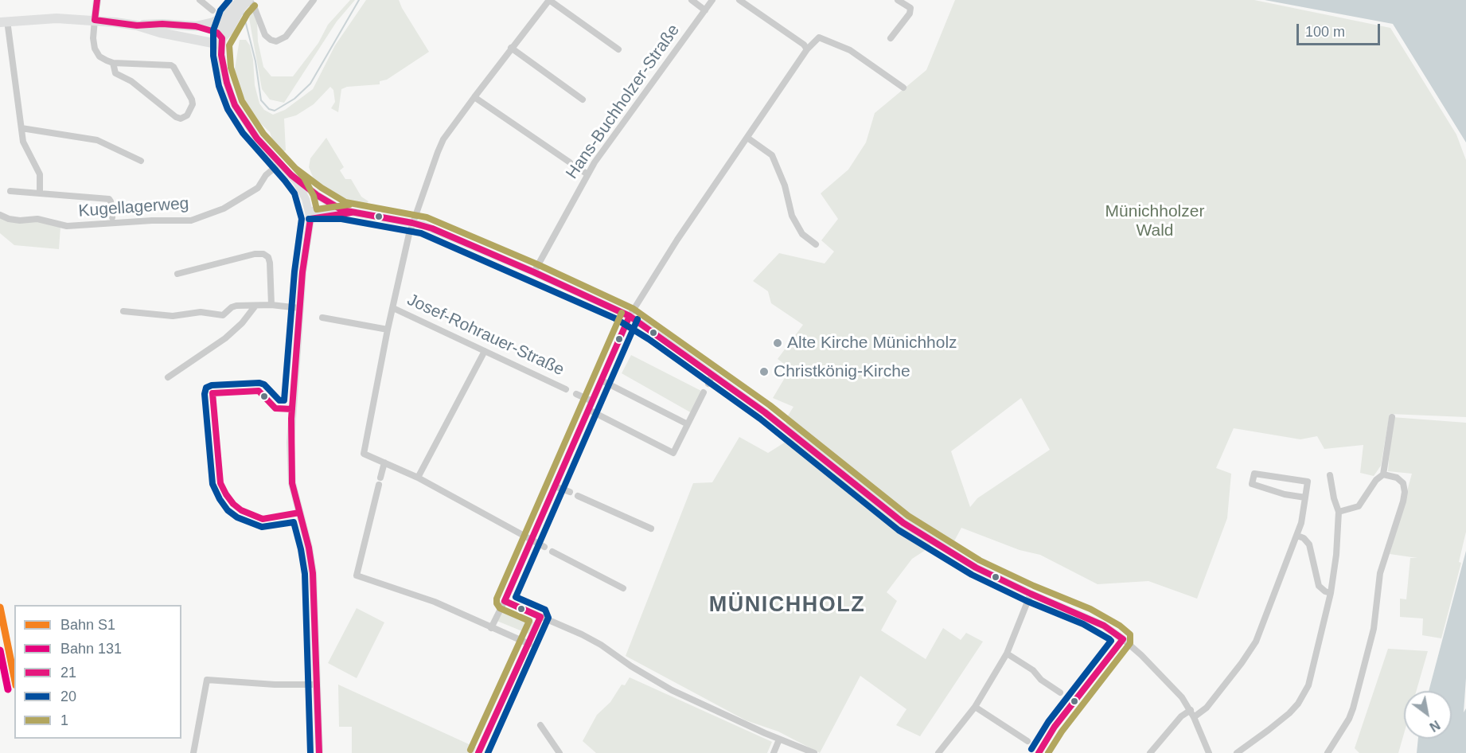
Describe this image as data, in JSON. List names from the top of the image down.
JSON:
{
  "streets": {
    "street": ["Hans-Buchholzer-Straße", "Kugellagerweg", "Josef-Rohrauer-Straße"]
  },
  "districts": ["MÜNICHHOLZ"],
  "parks": ["Münichholzer Wald"],
  "places": ["Alte Kirche Münichholz", "Christkönig-Kirche"],
  "lines": [
    "transit line 21",
    "transit line 20",
    "transit line 1",
    "rail line S1",
    "rail line 131"
  ],
  "legend": [
    "Bahn S1",
    "Bahn 131",
    "21",
    "20",
    "1"
  ],
  "scale_bar": "100 m",
  "north": "bottom right"
}
